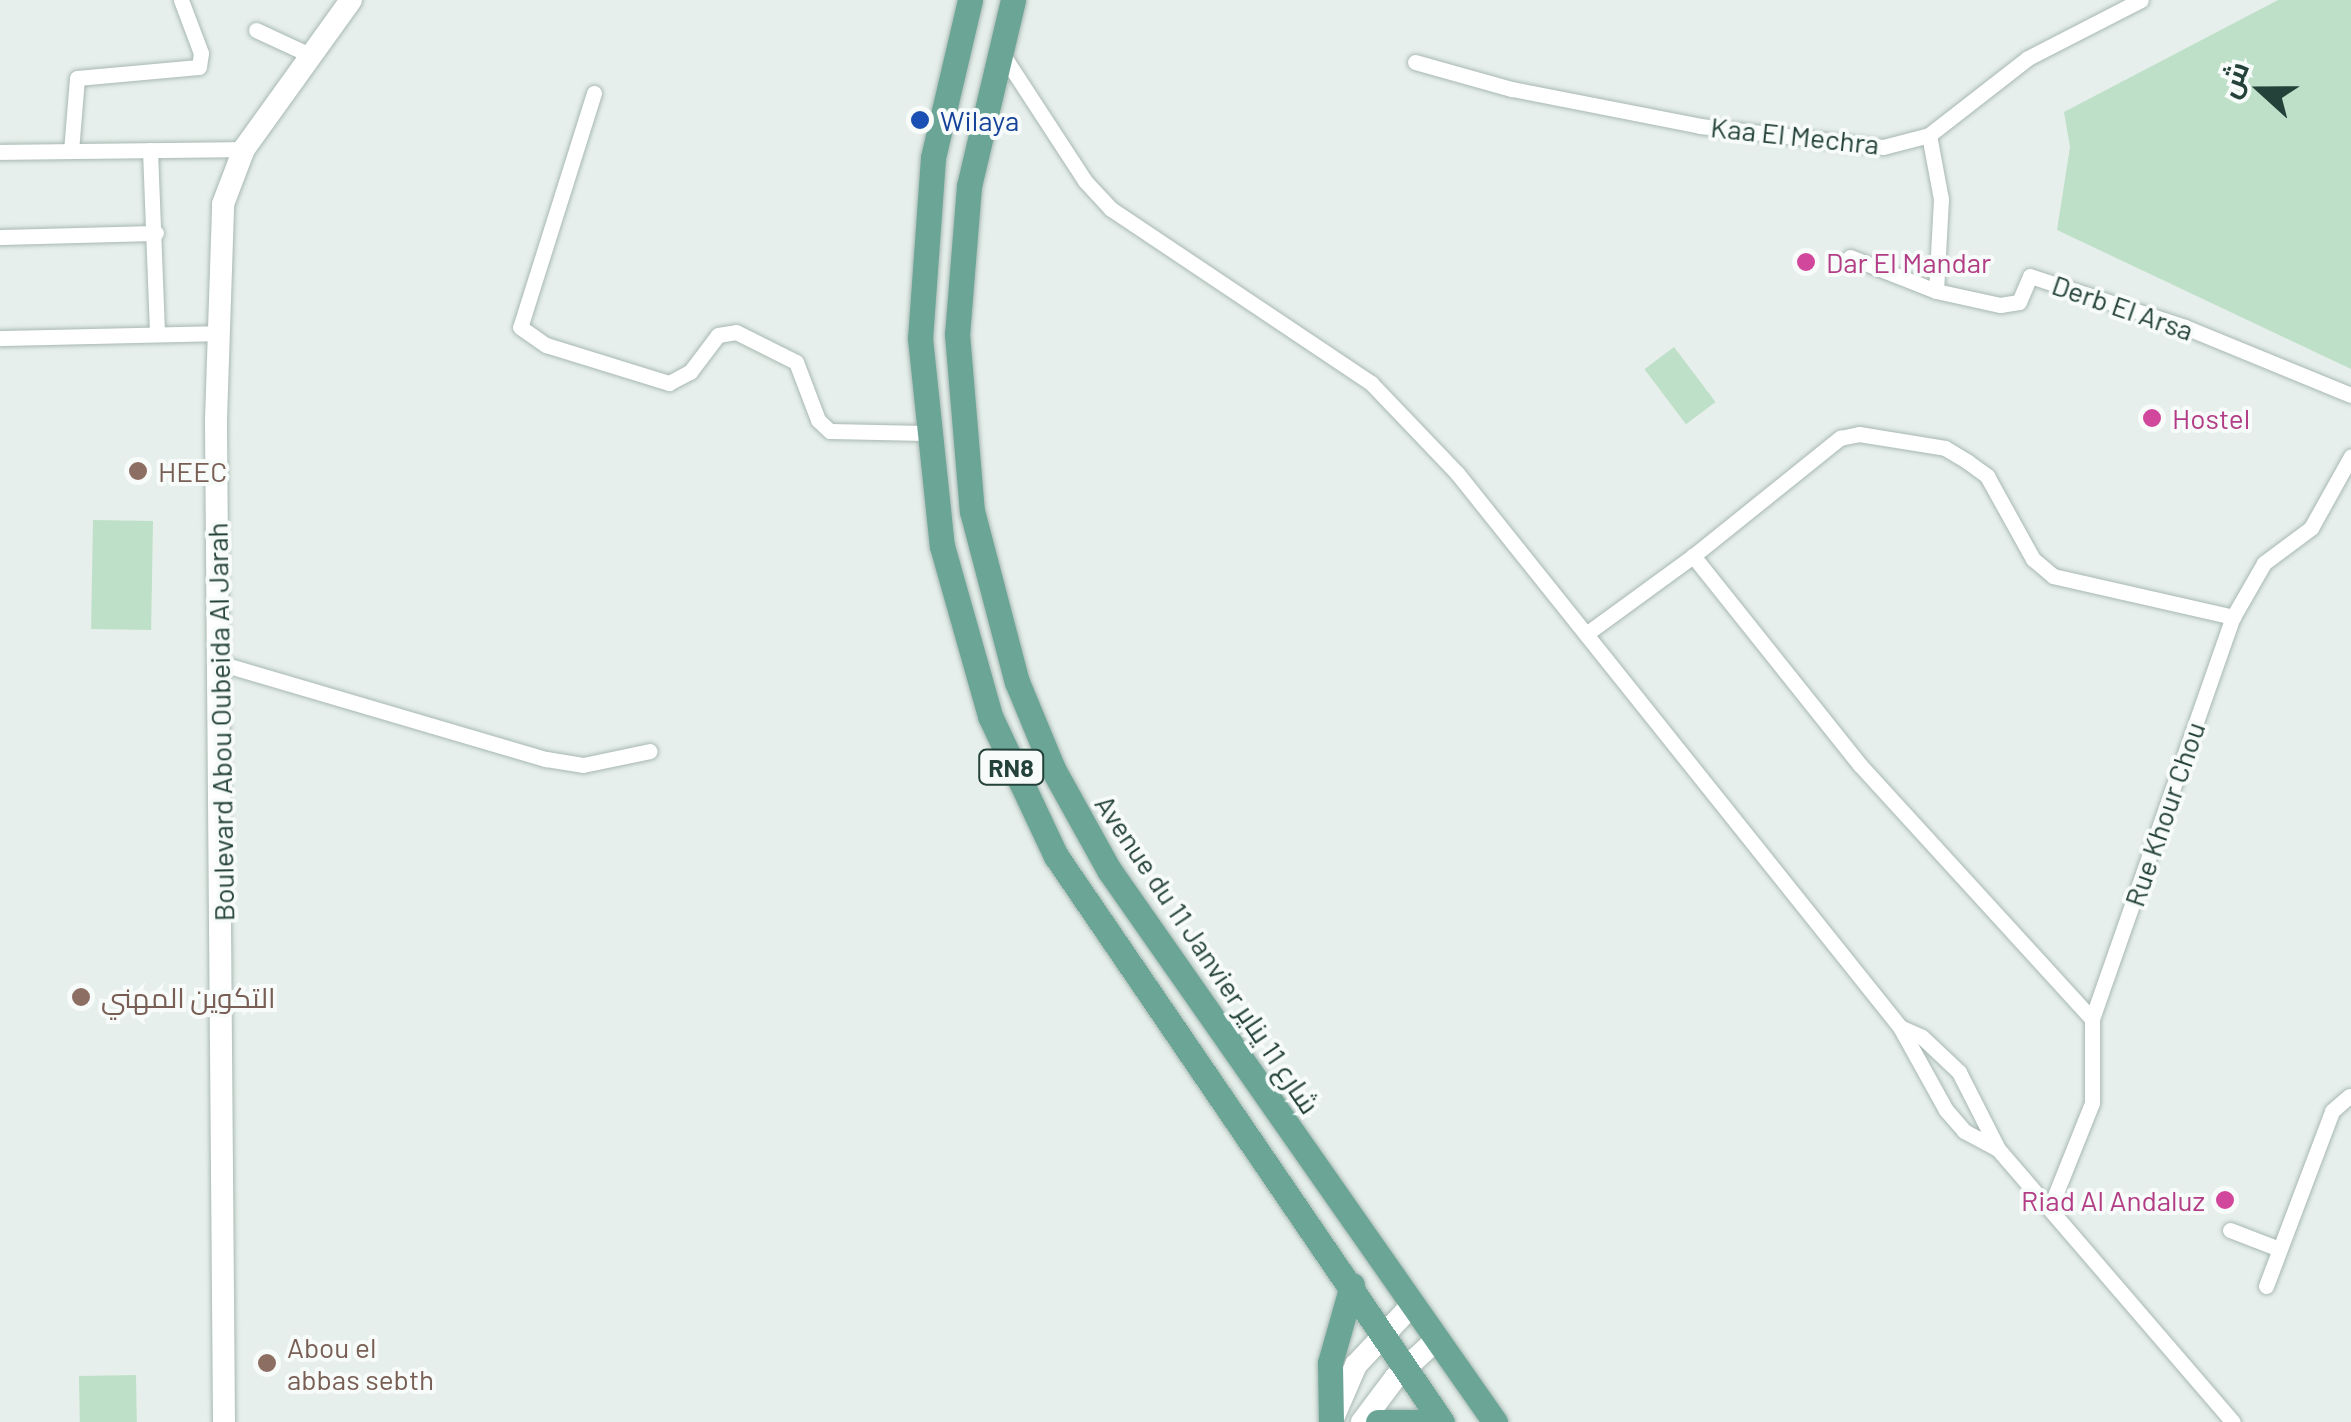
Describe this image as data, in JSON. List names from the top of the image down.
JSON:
{
  "streets": {
    "main road": ["RN8", "Avenue du 11 Janvier شارع 11 يناير"],
    "street": [
      "Kaa El Mechra",
      "Derb El Arsa",
      "Boulevard Abou Oubeida Al Jarah",
      "Rue Khour Chou"
    ]
  },
  "places": [
    "Wilaya",
    "Dar El Mandar",
    "Hostel",
    "HEEC",
    "التكوين المهني",
    "Riad Al Andaluz",
    "Abou el abbas sebth"
  ],
  "north": "left"
}
